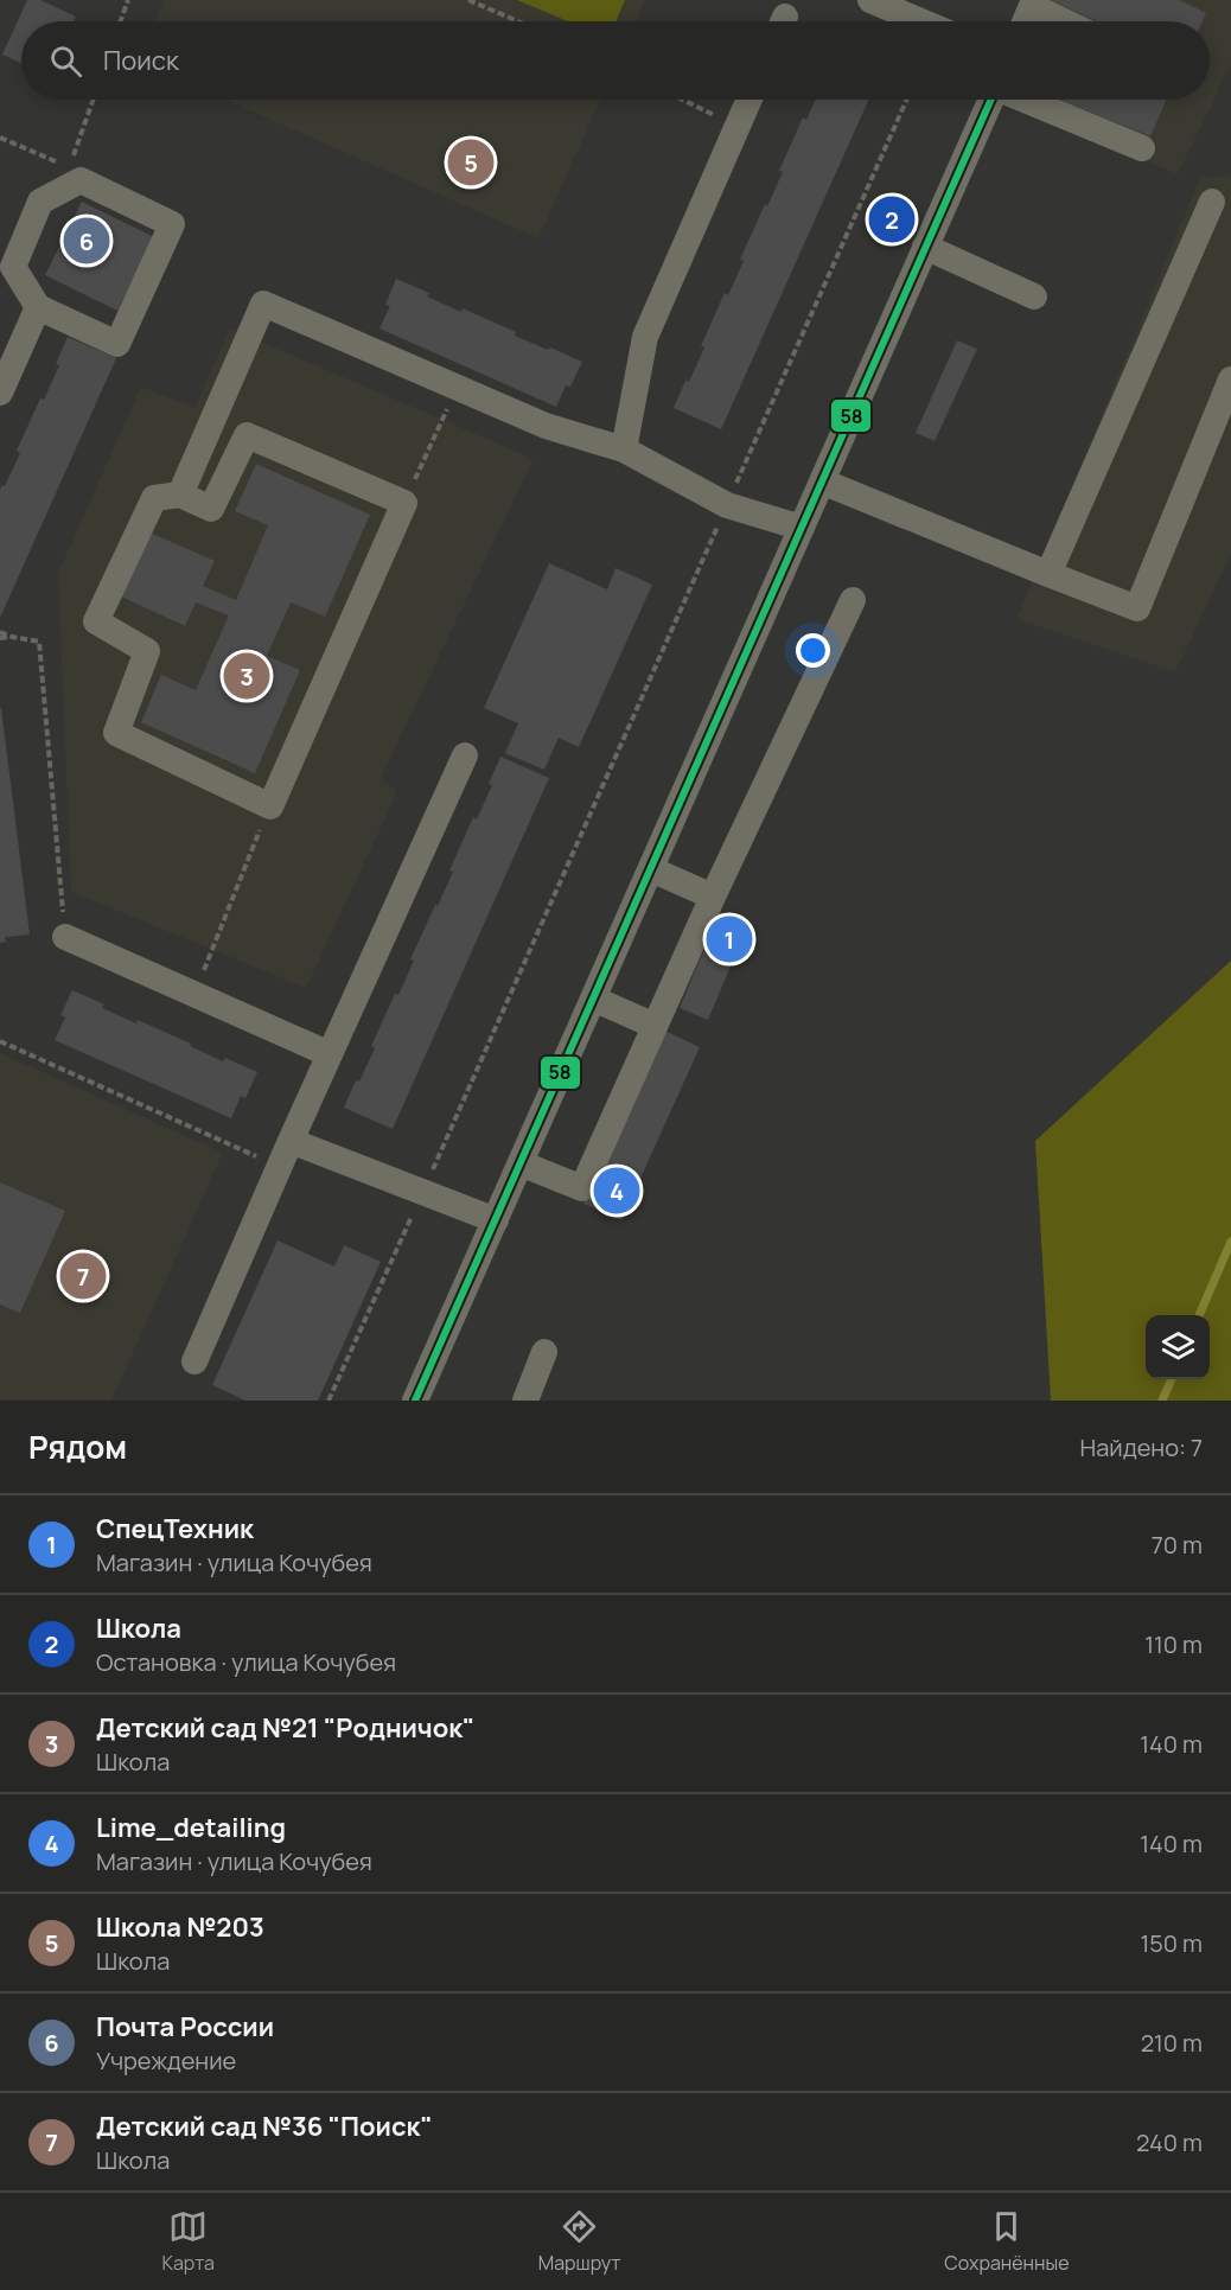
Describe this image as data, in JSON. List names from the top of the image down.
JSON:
{
  "lines": ["transit line 58"],
  "page": {
    "search": "Поиск",
    "pins": [
      "5",
      "2",
      "6",
      "3",
      "1",
      "4",
      "7"
    ],
    "heading": ["Рядом", "Найдено: 7"],
    "list": [
      {
        "mark": "1",
        "name": "СпецТехник",
        "note": "Магазин · улица Кочубея",
        "value": "70 m"
      },
      {
        "mark": "2",
        "name": "Школа",
        "note": "Остановка · улица Кочубея",
        "value": "110 m"
      },
      {
        "mark": "3",
        "name": "Детский сад №21 \"Родничок\"",
        "note": "Школа",
        "value": "140 m"
      },
      {
        "mark": "4",
        "name": "Lime_detailing",
        "note": "Магазин · улица Кочубея",
        "value": "140 m"
      },
      {
        "mark": "5",
        "name": "Школа №203",
        "note": "Школа",
        "value": "150 m"
      },
      {
        "mark": "6",
        "name": "Почта России",
        "note": "Учреждение",
        "value": "210 m"
      },
      {
        "mark": "7",
        "name": "Детский сад №36 \"Поиск\"",
        "note": "Школа",
        "value": "240 m"
      }
    ],
    "nav": ["Карта", "Маршрут", "Сохранённые"]
  }
}
